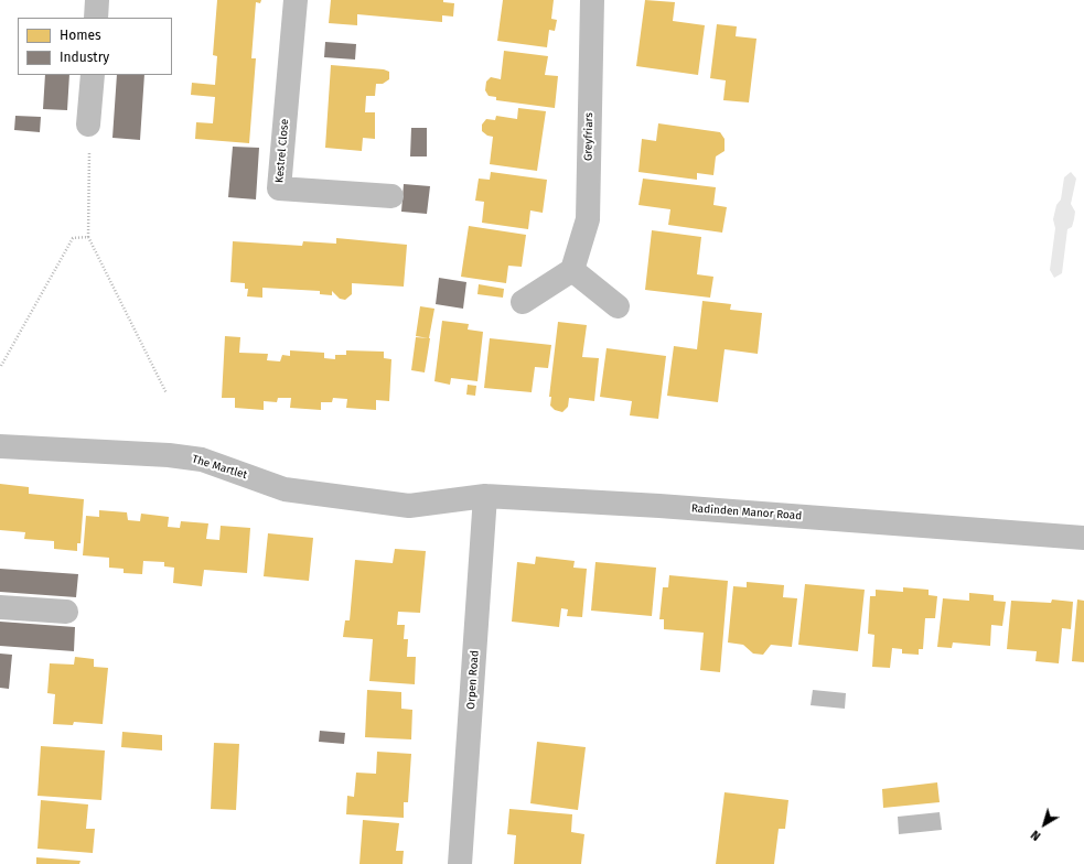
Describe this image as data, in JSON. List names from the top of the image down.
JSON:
{
  "streets": {
    "street": [
      "Greyfriars",
      "Kestrel Close",
      "The Martlet",
      "Radinden Manor Road",
      "Orpen Road"
    ]
  },
  "crossings": [
    ["The Martlet", "Radinden Manor Road"],
    ["Radinden Manor Road", "Orpen Road"]
  ],
  "legend": ["Homes", "Industry"],
  "north": "bottom left"
}
